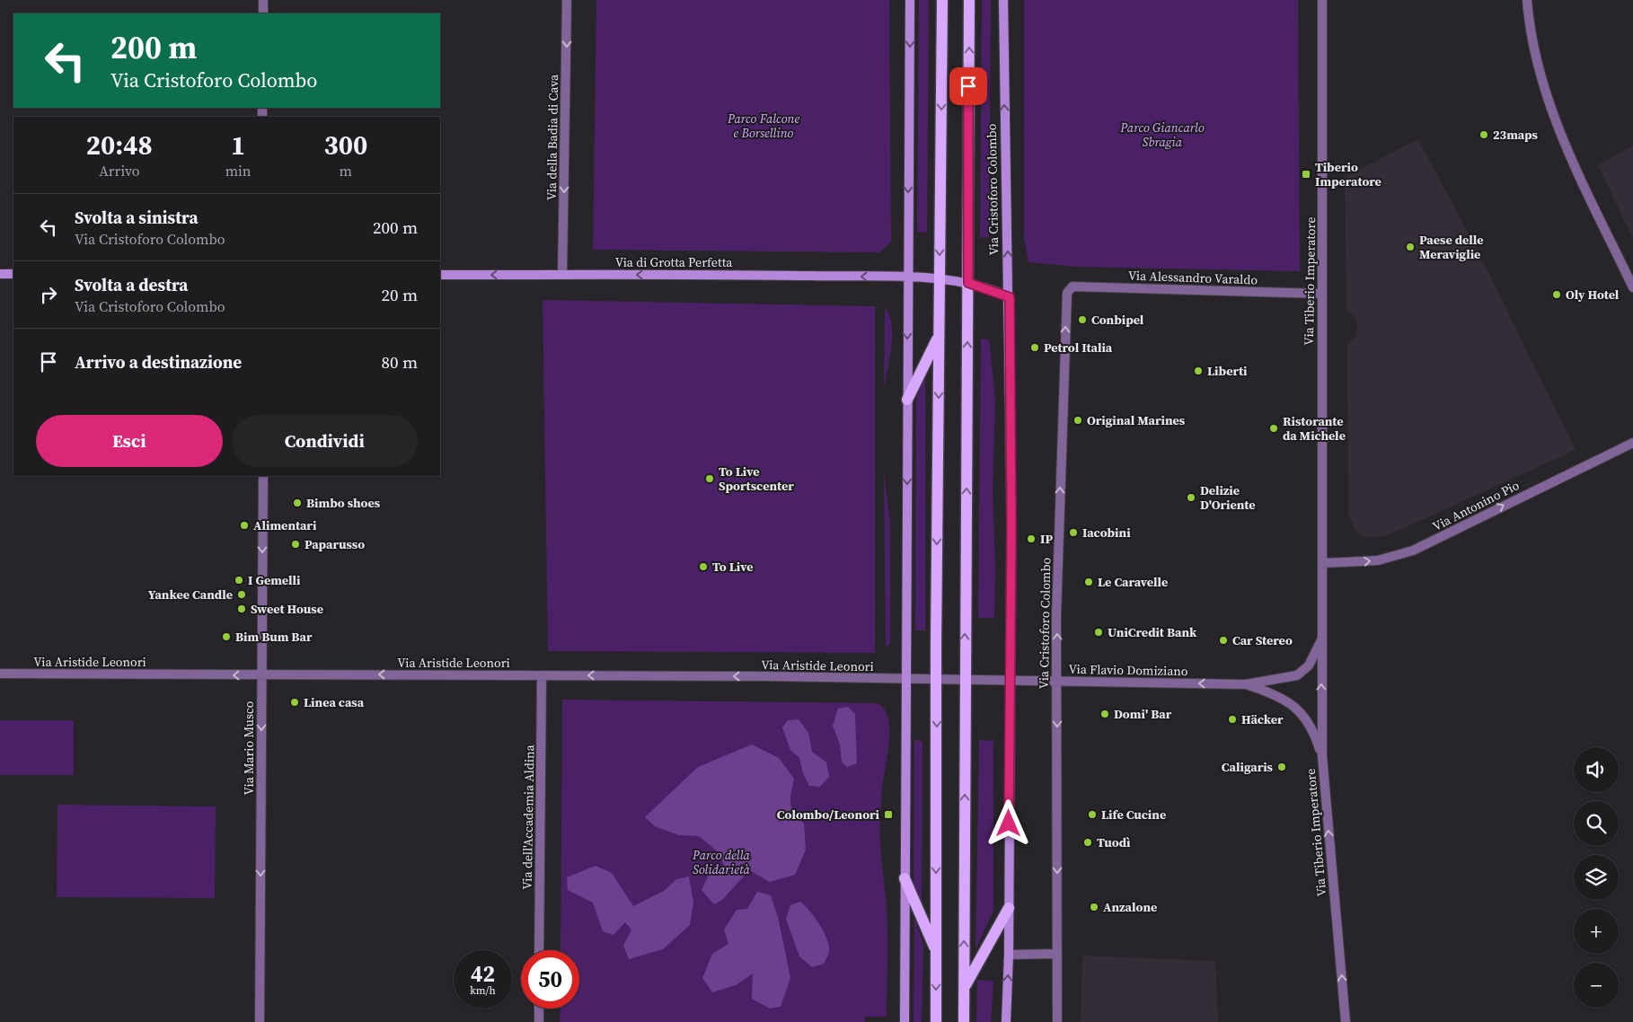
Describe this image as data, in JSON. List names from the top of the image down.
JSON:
{
  "streets": {
    "main road": ["Via Cristoforo Colombo", "Via di Grotta Perfetta"],
    "street": [
      "Via della Badia di Cava",
      "Via Alessandro Varaldo",
      "Via Tiberio Imperatore",
      "Via Antonino Pio",
      "Via Aristide Leonori",
      "Via Flavio Domiziano",
      "Via Mario Musco",
      "Via dell'Accademia Aldina"
    ]
  },
  "crossings": [
    ["Via della Badia di Cava", "Via di Grotta Perfetta"],
    ["Via Cristoforo Colombo", "Via Alessandro Varaldo"],
    ["Via Cristoforo Colombo", "Via Flavio Domiziano"],
    ["Via Alessandro Varaldo", "Via Tiberio Imperatore"],
    ["Via Tiberio Imperatore", "Via Antonino Pio"],
    ["Via Aristide Leonori", "Via Mario Musco"],
    ["Via Aristide Leonori", "Via dell'Accademia Aldina"]
  ],
  "one_way": [
    "Via della Badia di Cava",
    "Via di Grotta Perfetta",
    "Via Tiberio Imperatore",
    "Via Antonino Pio",
    "Via Aristide Leonori",
    "Via Flavio Domiziano",
    "Via Mario Musco"
  ],
  "parks": ["Parco Falcone e Borsellino", "Parco Giancarlo Sbragia", "Parco della Solidarietà"],
  "places": {
    "other": [
      "23maps",
      "Paese delle Meraviglie",
      "Oly Hotel",
      "Conbipel",
      "Petrol Italia",
      "Liberti",
      "Original Marines",
      "Ristorante da Michele",
      "To Live Sportscenter",
      "Delizie D'Oriente",
      "Bimbo shoes",
      "Alimentari",
      "Iacobini",
      "IP",
      "Paparusso",
      "To Live",
      "I Gemelli",
      "Le Caravelle",
      "Yankee Candle",
      "Sweet House",
      "UniCredit Bank",
      "Bim Bum Bar",
      "Car Stereo",
      "Linea casa",
      "Domi' Bar",
      "Häcker",
      "Caligaris",
      "Life Cucine",
      "Tuodì",
      "Anzalone"
    ],
    "transit": ["Tiberio Imperatore", "Colombo/Leonori"]
  },
  "page": {
    "turn": ["200 m", "Via Cristoforo Colombo"],
    "eta": [
      "20:48",
      "Arrivo",
      "1",
      "min",
      "300",
      "m"
    ],
    "list": [
      {
        "name": "Svolta a sinistra",
        "note": "Via Cristoforo Colombo",
        "value": "200 m"
      },
      {
        "name": "Svolta a destra",
        "note": "Via Cristoforo Colombo",
        "value": "20 m"
      },
      {
        "name": "Arrivo a destinazione",
        "value": "80 m"
      }
    ],
    "buttons": ["Esci", "Condividi"],
    "map_buttons": ["+", "−"],
    "speed": "42 km/h",
    "limit": "50"
  }
}
